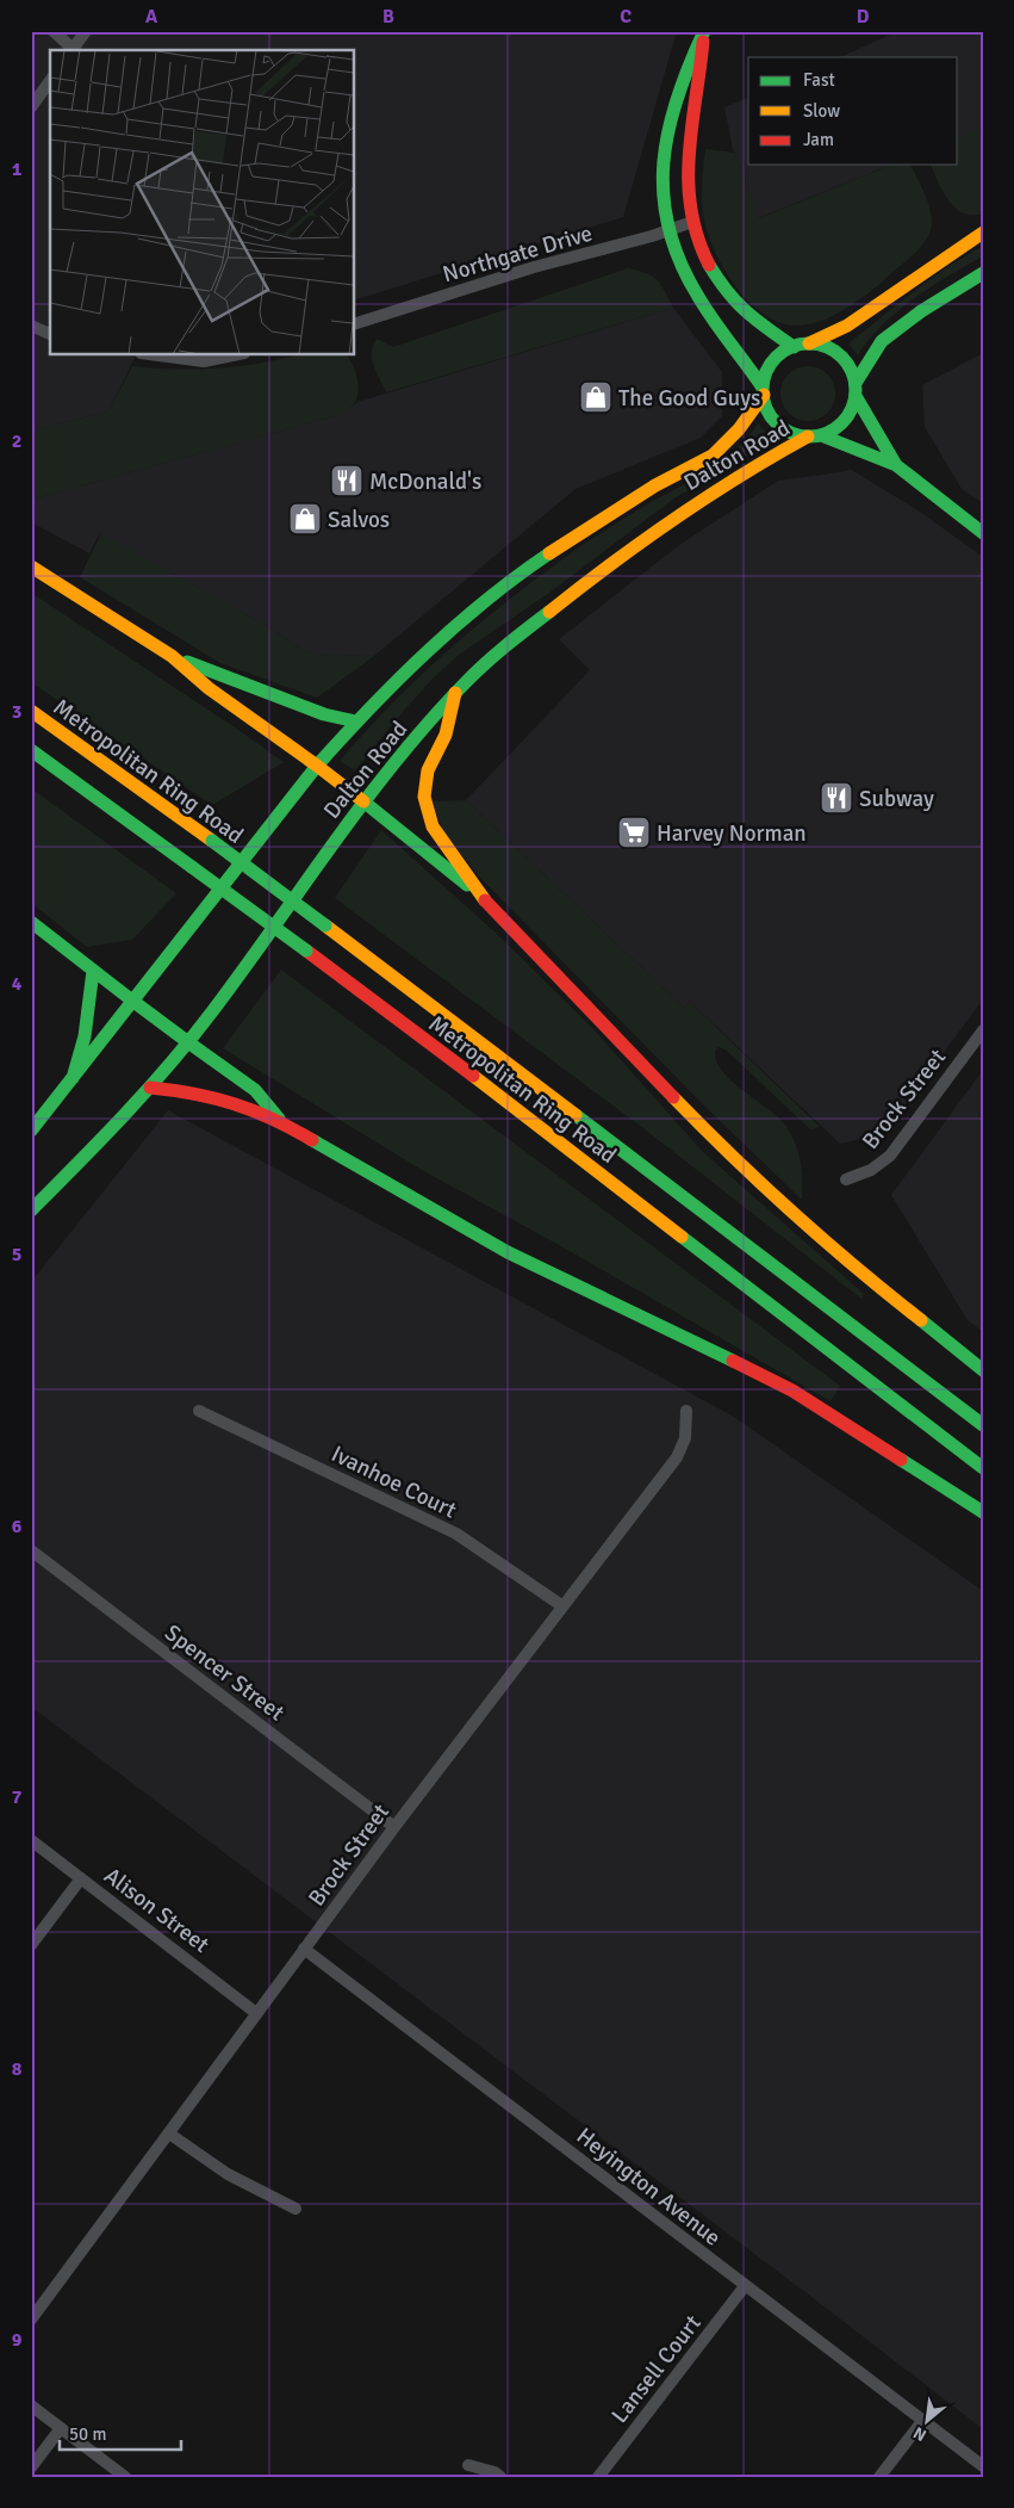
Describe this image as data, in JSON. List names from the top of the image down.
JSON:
{
  "streets": {
    "main road": ["Dalton Road", "Metropolitan Ring Road"],
    "street": [
      "Northgate Drive",
      "Brock Street",
      "Ivanhoe Court",
      "Spencer Street",
      "Alison Street",
      "Heyington Avenue",
      "Lansell Court"
    ]
  },
  "crossings": [
    ["Brock Street", "Ivanhoe Court"],
    ["Brock Street", "Spencer Street"],
    ["Brock Street", "Alison Street"],
    ["Brock Street", "Heyington Avenue"],
    ["Heyington Avenue", "Lansell Court"]
  ],
  "places": {
    "shop": ["The Good Guys", "Salvos"],
    "restaurant": ["McDonald's", "Subway"],
    "supermarket": ["Harvey Norman"]
  },
  "legend": ["Fast", "Slow", "Jam"],
  "scale_bar": "50 m",
  "north": "bottom left",
  "grid": {
    "columns": [
      "A",
      "B",
      "C",
      "D"
    ],
    "rows": [
      "1",
      "2",
      "3",
      "4",
      "5",
      "6",
      "7",
      "8",
      "9"
    ]
  }
}
